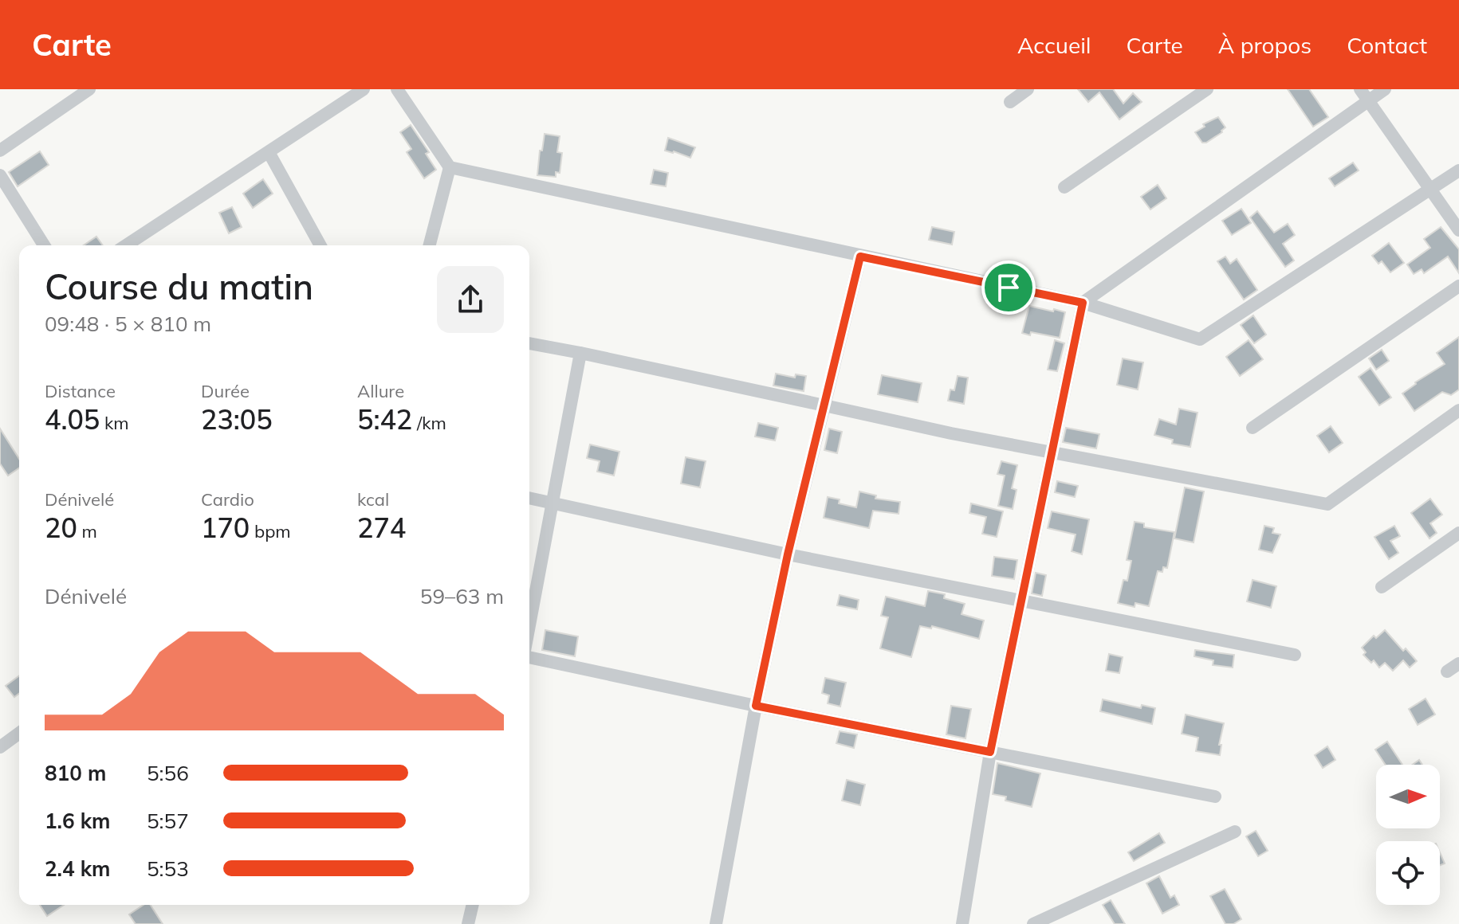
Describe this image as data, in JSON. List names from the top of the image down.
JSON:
{
  "north": "right",
  "page": {
    "header": "Carte",
    "nav": [
      "Accueil",
      "Carte",
      "À propos",
      "Contact"
    ],
    "heading": ["Course du matin", "09:48 · 5 × 810 m"],
    "stats": [
      ["Distance", "4.05 km"],
      ["Durée", "23:05"],
      ["Allure", "5:42 /km"],
      ["Dénivelé", "20 m"],
      ["Cardio", "170 bpm"],
      ["kcal", "274"]
    ],
    "chart": ["Dénivelé", "59–63 m"],
    "list": [
      {
        "name": "810 m",
        "note": "5:56"
      },
      {
        "name": "1.6 km",
        "note": "5:57"
      },
      {
        "name": "2.4 km",
        "note": "5:53"
      }
    ]
  }
}
